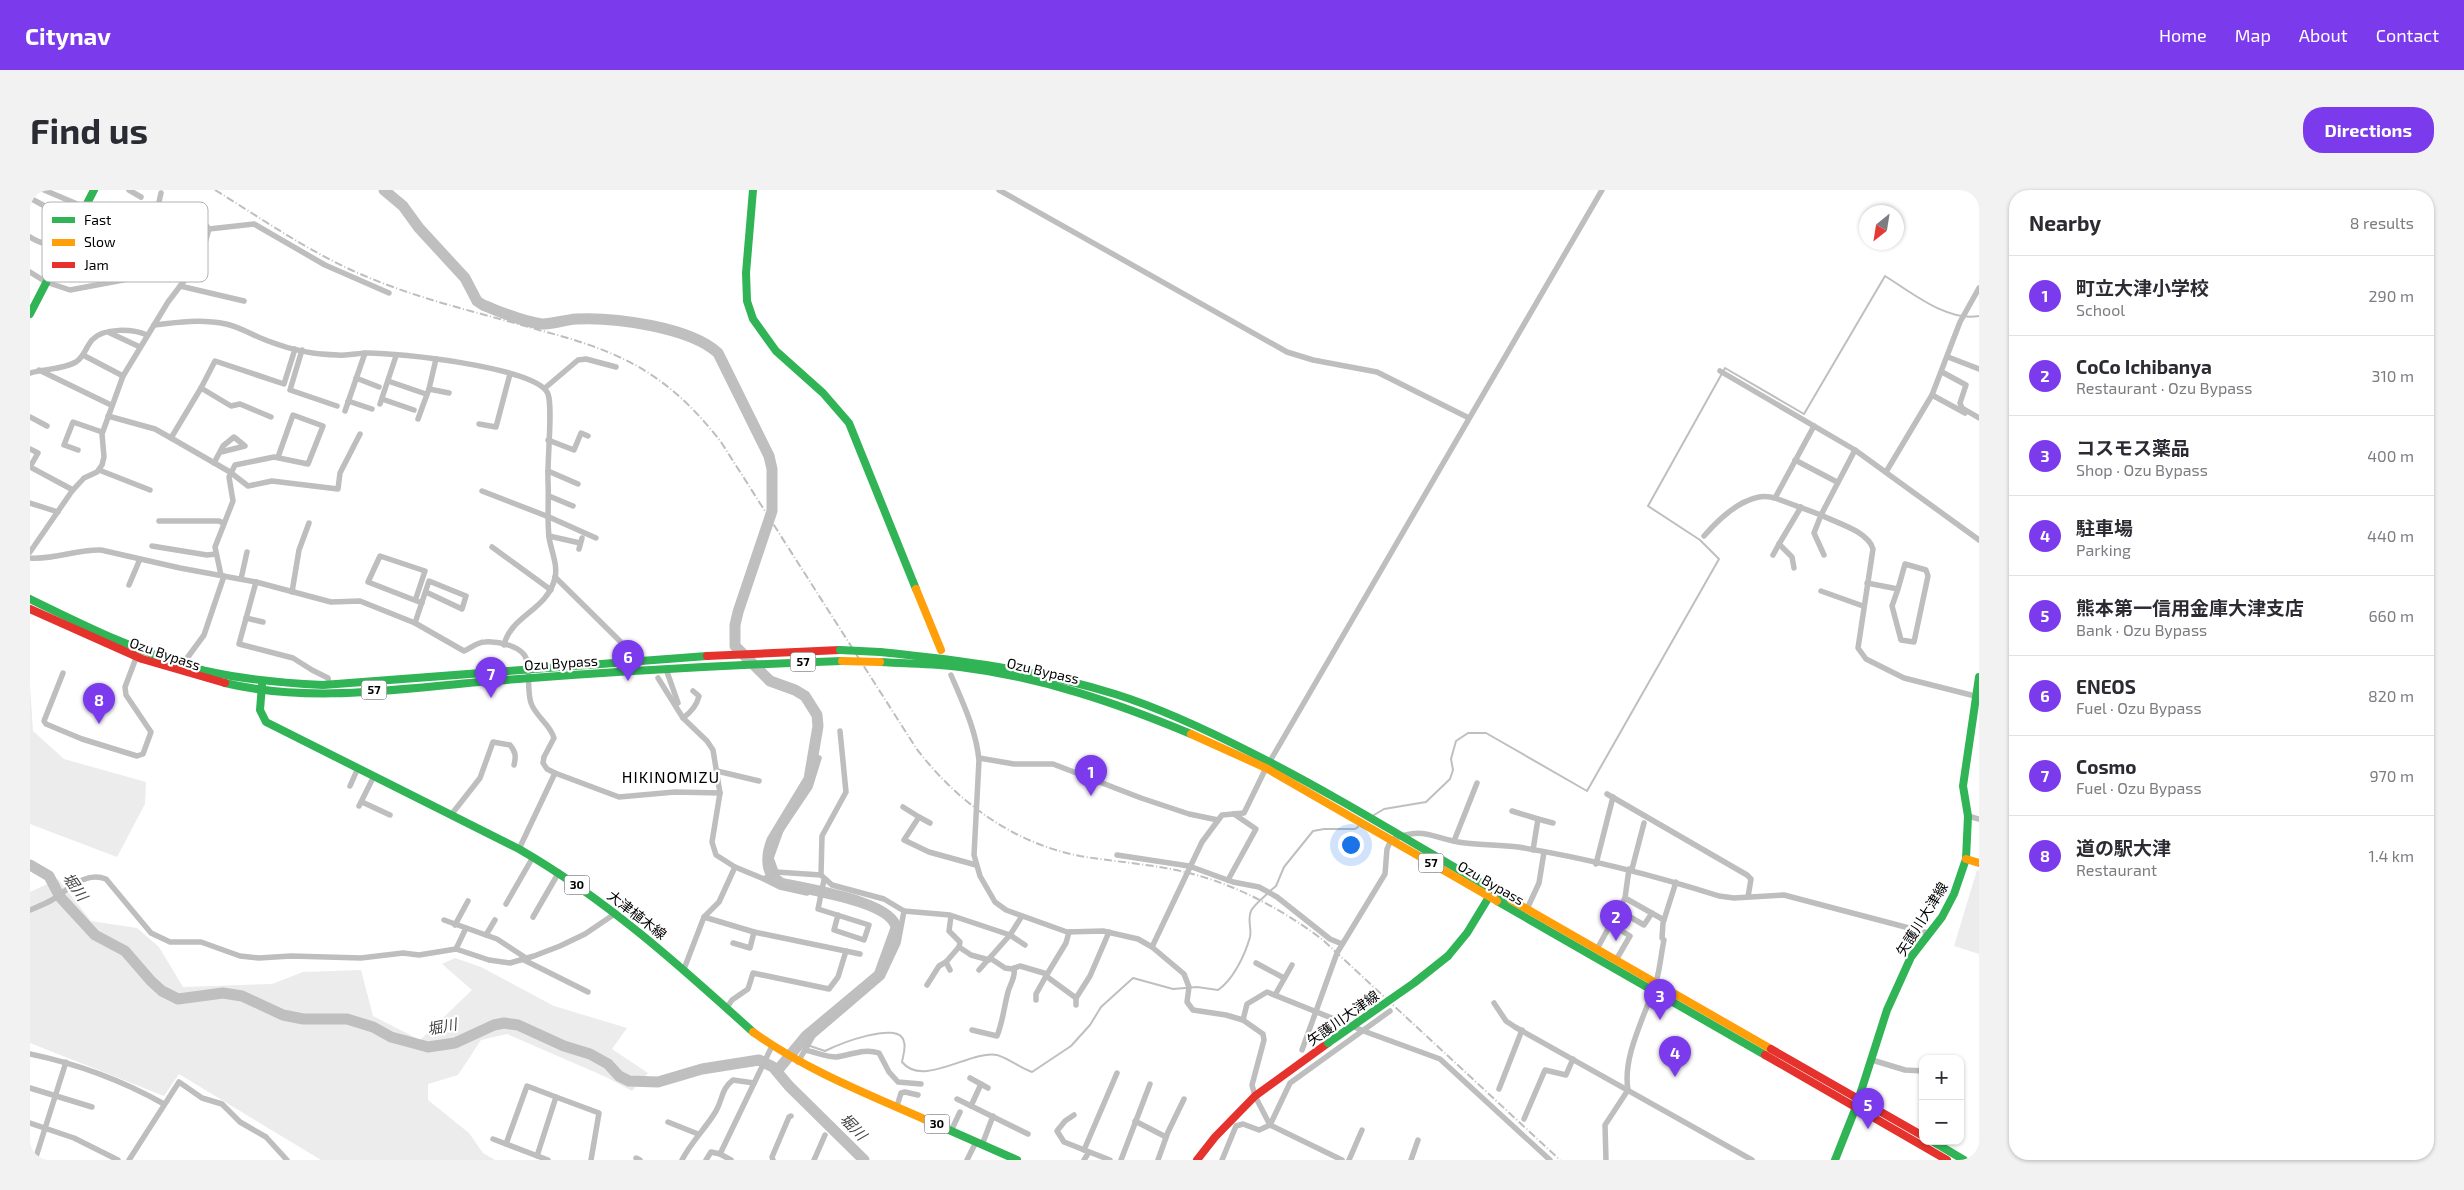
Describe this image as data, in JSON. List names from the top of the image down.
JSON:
{
  "streets": {
    "main road": [
      "Ozu Bypass",
      "57",
      "30",
      "大津植木線",
      "矢護川大津線"
    ]
  },
  "crossings": [
    ["Ozu Bypass", "大津植木線"],
    ["Ozu Bypass", "矢護川大津線"]
  ],
  "districts": ["HIKINOMIZU"],
  "water": ["堀川"],
  "legend": ["Fast", "Slow", "Jam"],
  "north": "bottom left",
  "page": {
    "header": "Citynav",
    "nav": [
      "Home",
      "Map",
      "About",
      "Contact"
    ],
    "buttons": "Directions",
    "title": "Find us",
    "heading": ["Nearby", "8 results"],
    "list": [
      {
        "mark": "1",
        "name": "町立大津小学校",
        "note": "School",
        "value": "290 m"
      },
      {
        "mark": "2",
        "name": "CoCo Ichibanya",
        "note": "Restaurant · Ozu Bypass",
        "value": "310 m"
      },
      {
        "mark": "3",
        "name": "コスモス薬品",
        "note": "Shop · Ozu Bypass",
        "value": "400 m"
      },
      {
        "mark": "4",
        "name": "駐車場",
        "note": "Parking",
        "value": "440 m"
      },
      {
        "mark": "5",
        "name": "熊本第一信用金庫大津支店",
        "note": "Bank · Ozu Bypass",
        "value": "660 m"
      },
      {
        "mark": "6",
        "name": "ENEOS",
        "note": "Fuel · Ozu Bypass",
        "value": "820 m"
      },
      {
        "mark": "7",
        "name": "Cosmo",
        "note": "Fuel · Ozu Bypass",
        "value": "970 m"
      },
      {
        "mark": "8",
        "name": "道の駅大津",
        "note": "Restaurant",
        "value": "1.4 km"
      }
    ],
    "pins": [
      "6",
      "7",
      "8",
      "1",
      "2",
      "3",
      "4",
      "5"
    ],
    "map_buttons": ["+", "−"]
  }
}
